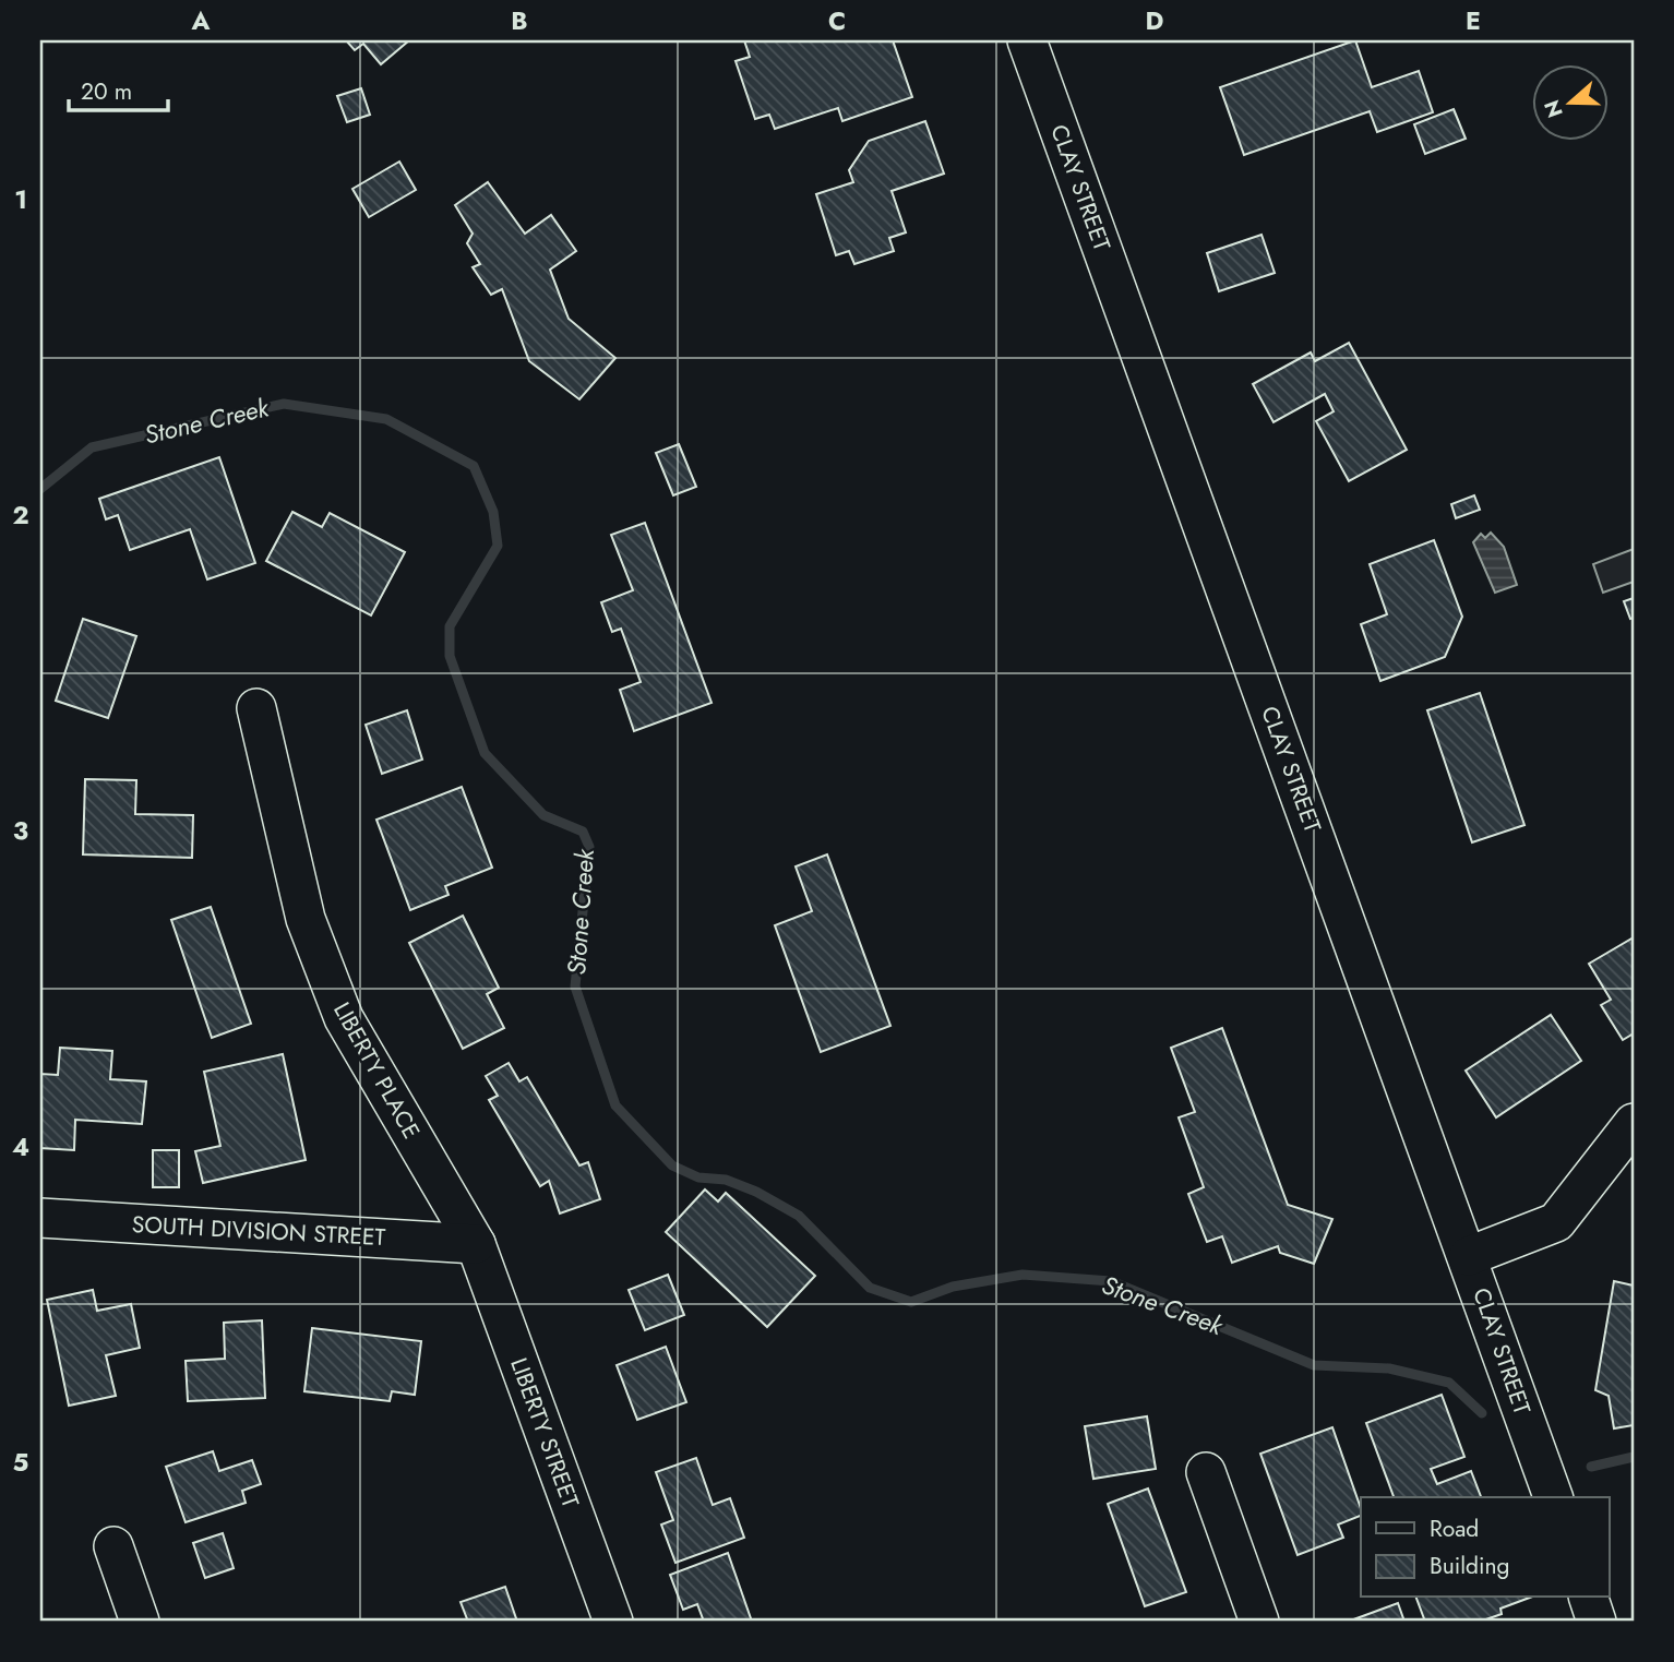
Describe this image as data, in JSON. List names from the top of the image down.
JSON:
{
  "streets": {
    "street": [
      "CLAY STREET",
      "LIBERTY PLACE",
      "SOUTH DIVISION STREET",
      "LIBERTY STREET"
    ]
  },
  "crossings": [
    ["LIBERTY PLACE", "SOUTH DIVISION STREET"],
    ["LIBERTY PLACE", "LIBERTY STREET"],
    ["SOUTH DIVISION STREET", "LIBERTY STREET"]
  ],
  "water": ["Stone Creek"],
  "legend": ["Road", "Building"],
  "scale_bar": "20 m",
  "north": "left",
  "grid": {
    "columns": [
      "A",
      "B",
      "C",
      "D",
      "E"
    ],
    "rows": [
      "1",
      "2",
      "3",
      "4",
      "5"
    ]
  }
}
